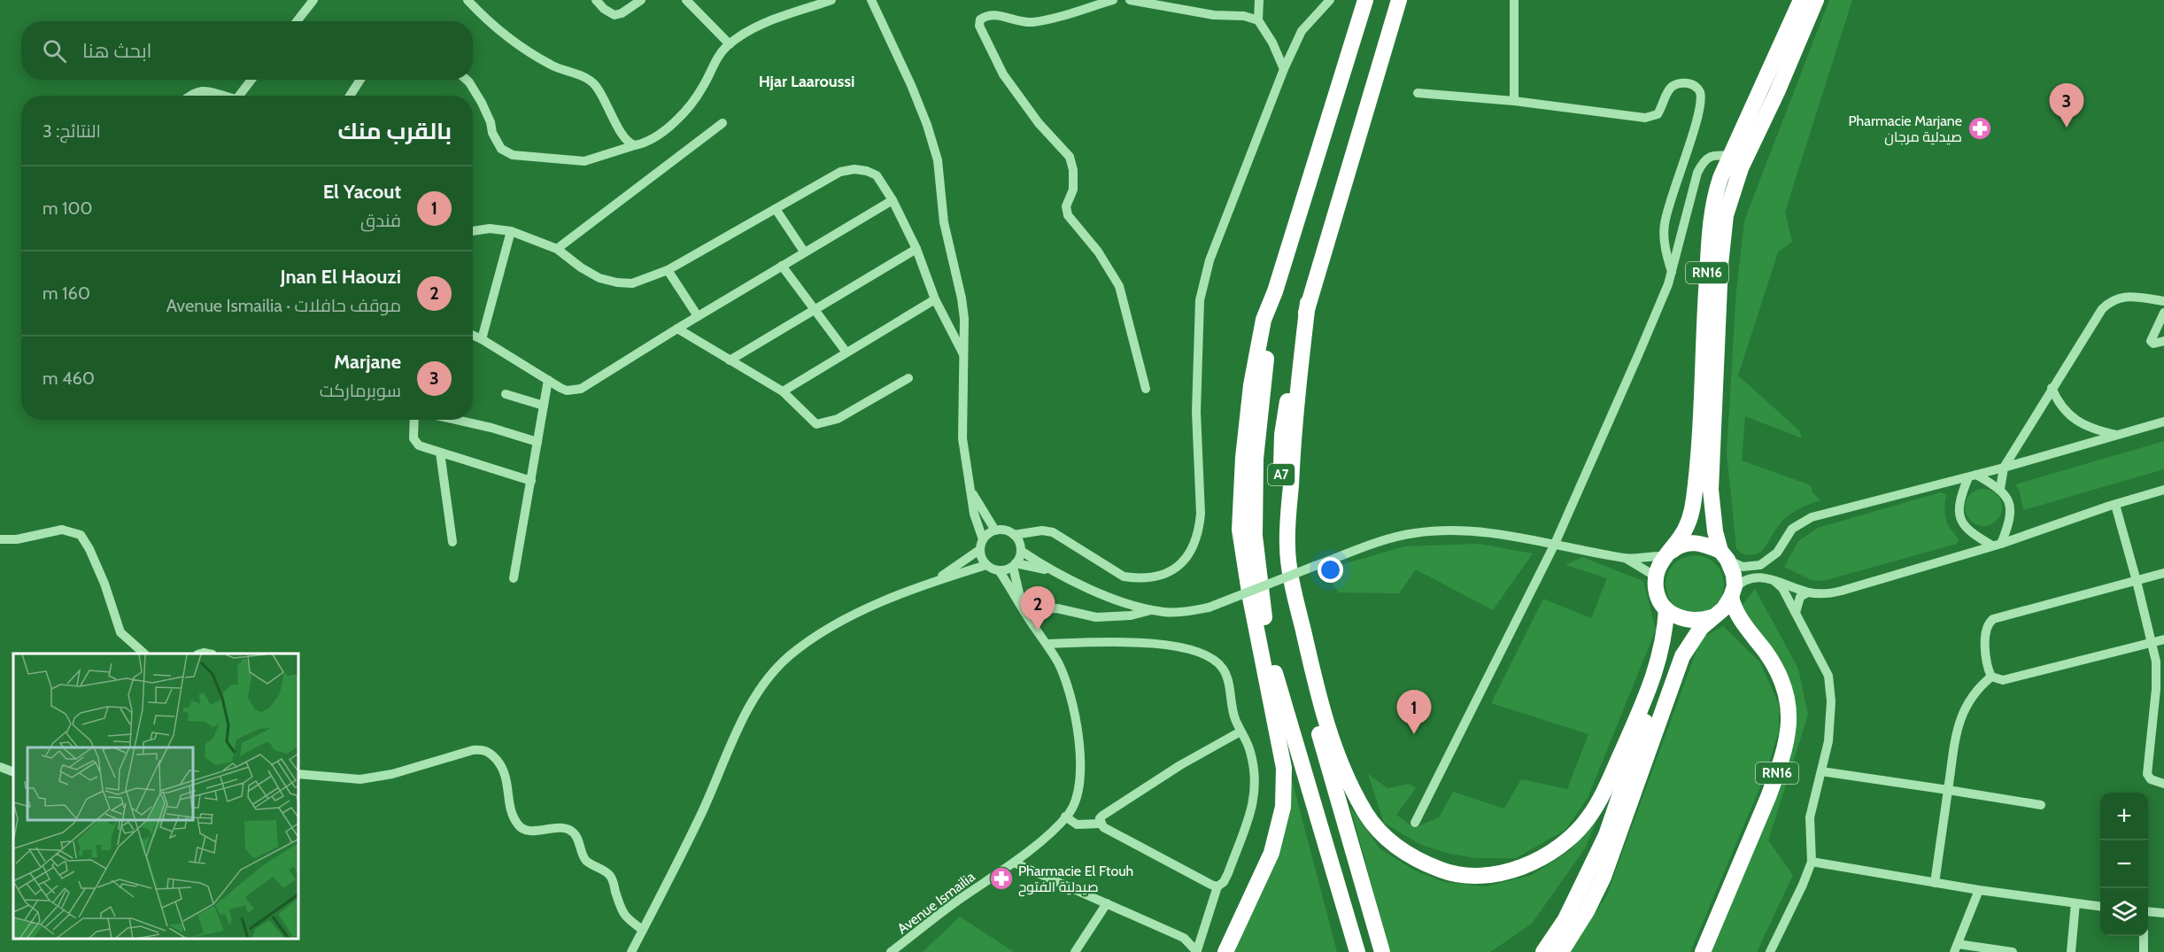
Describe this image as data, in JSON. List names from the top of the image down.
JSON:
{
  "streets": {
    "highway": ["RN16", "A7"],
    "street": ["Avenue Ismailia"]
  },
  "districts": ["Hjar Laaroussi"],
  "places": {
    "pharmacy": ["Pharmacie Marjane صيدلية مرجان", "Pharmacie El Ftouh صيدلية الفتوح"]
  },
  "page": {
    "search": "ابحث هنا",
    "pins": ["3", "2", "1"],
    "heading": ["بالقرب منك", "النتائج: 3"],
    "list": [
      {
        "mark": "1",
        "name": "El Yacout",
        "note": "فندق",
        "value": "100 m"
      },
      {
        "mark": "2",
        "name": "Jnan El Haouzi",
        "note": "موقف حافلات · Avenue Ismailia",
        "value": "160 m"
      },
      {
        "mark": "3",
        "name": "Marjane",
        "note": "سوبرماركت",
        "value": "460 m"
      }
    ],
    "map_buttons": ["+", "−"]
  }
}
